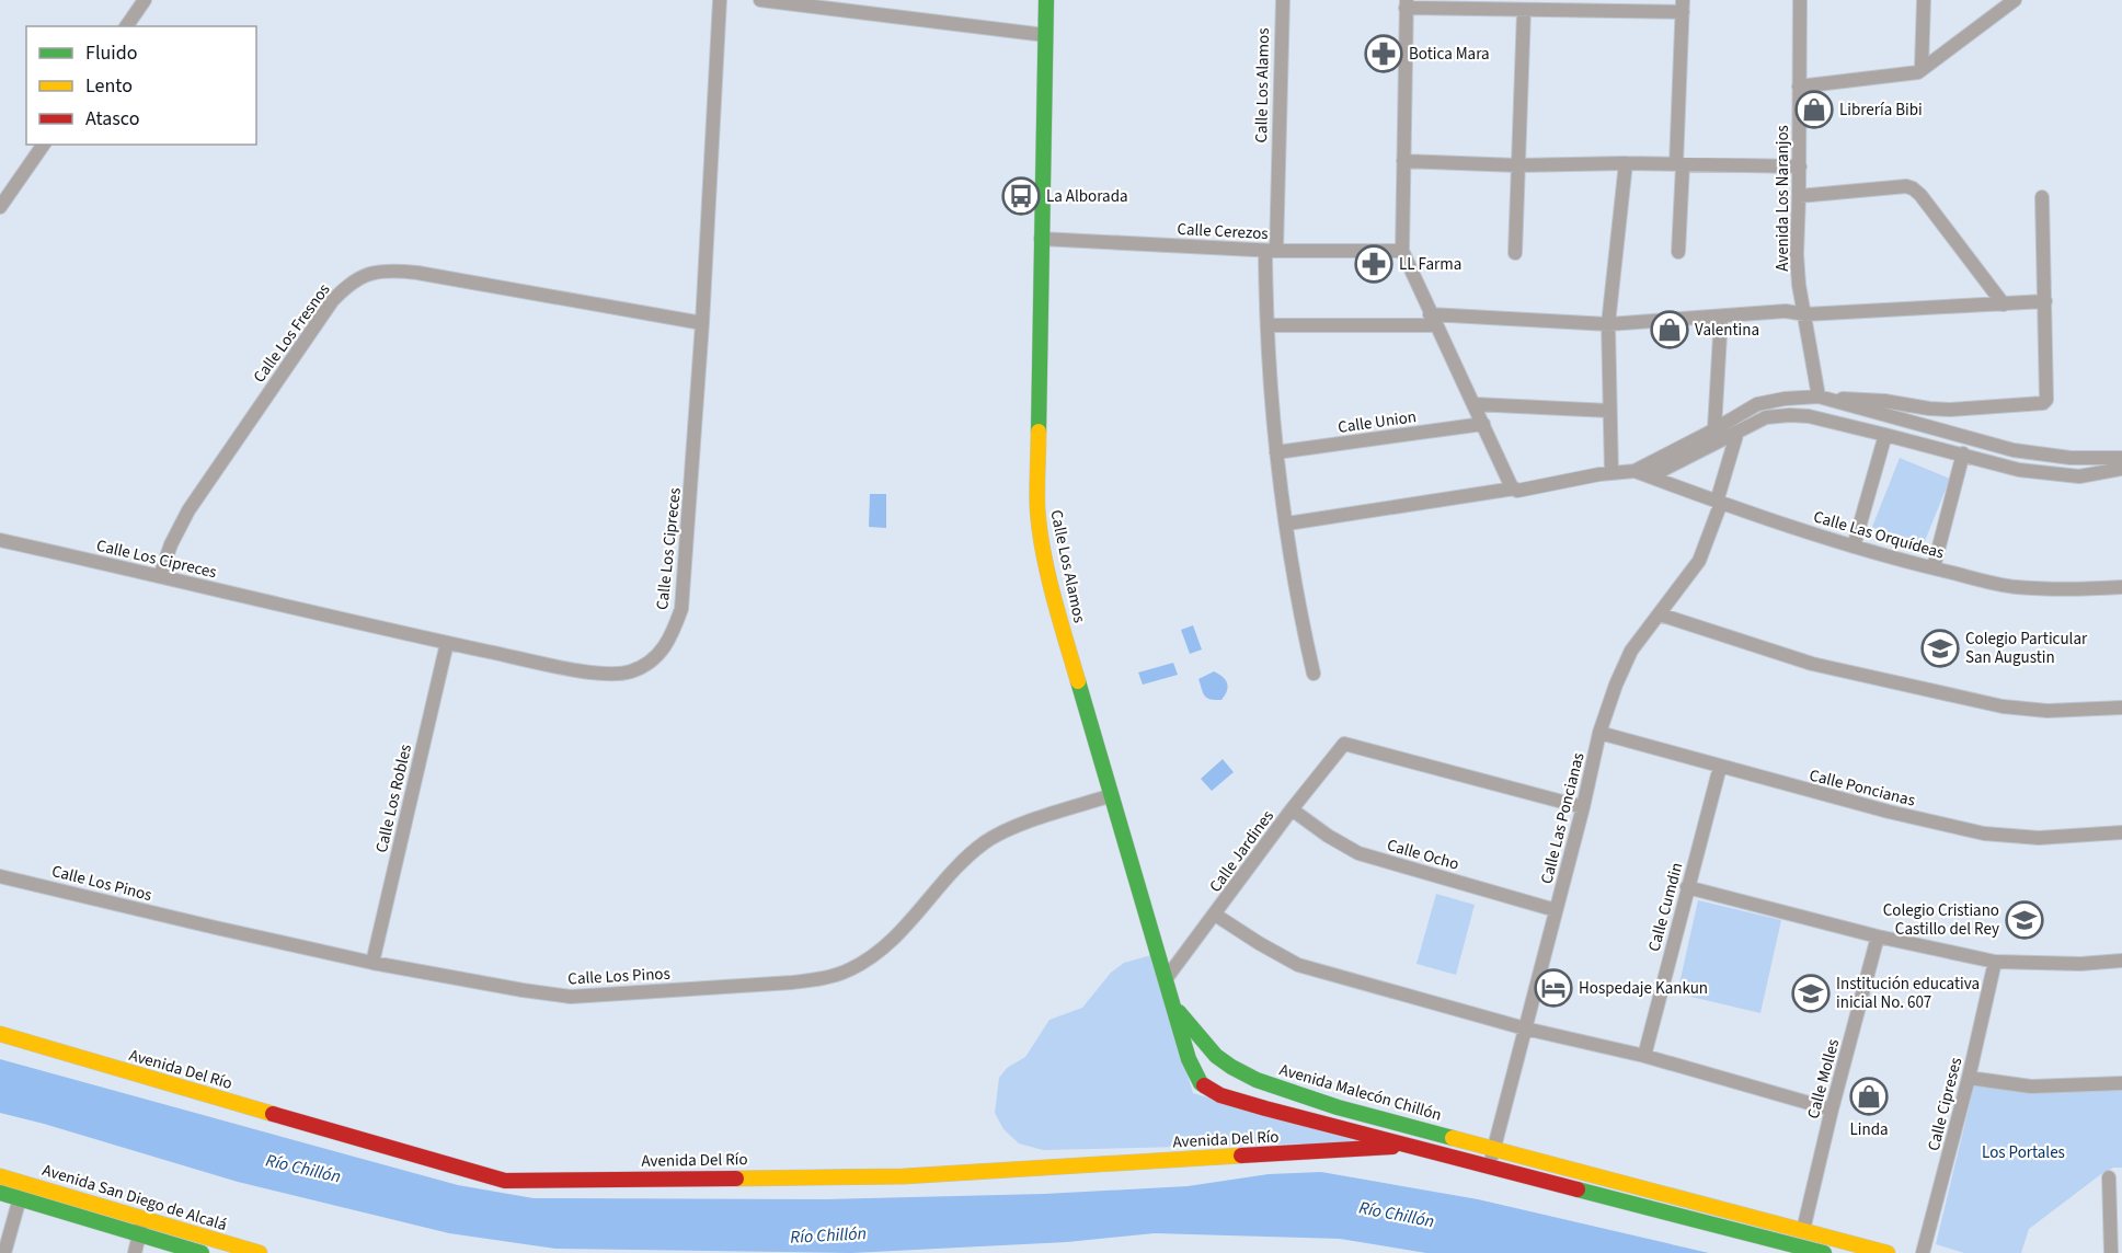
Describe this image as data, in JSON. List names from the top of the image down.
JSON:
{
  "streets": {
    "street": [
      "Calle Los Alamos",
      "Avenida Los Naranjos",
      "Calle Cerezos",
      "Calle Los Fresnos",
      "Calle Union",
      "Calle Las Orquídeas",
      "Calle Los Cipreces",
      "Calle Poncianas",
      "Calle Los Robles",
      "Calle Las Poncianas",
      "Calle Jardines",
      "Calle Ocho",
      "Calle Los Pinos",
      "Calle Cumdin",
      "Avenida Del Río",
      "Calle Molles",
      "Avenida Malecón Chillón",
      "Calle Cipreses",
      "Avenida San Diego de Alcalá"
    ]
  },
  "crossings": [
    ["Calle Los Alamos", "Calle Cerezos"],
    ["Calle Los Alamos", "Calle Union"],
    ["Calle Los Alamos", "Calle Jardines"],
    ["Calle Los Alamos", "Calle Los Pinos"],
    ["Calle Los Alamos", "Avenida Malecón Chillón"],
    ["Calle Los Fresnos", "Calle Los Cipreces"],
    ["Calle Las Orquídeas", "Calle Las Poncianas"],
    ["Calle Los Cipreces", "Calle Los Robles"],
    ["Calle Poncianas", "Calle Las Poncianas"],
    ["Calle Poncianas", "Calle Cumdin"],
    ["Calle Los Robles", "Calle Los Pinos"],
    ["Calle Las Poncianas", "Calle Jardines"],
    ["Calle Las Poncianas", "Calle Ocho"],
    ["Calle Las Poncianas", "Avenida Malecón Chillón"],
    ["Calle Jardines", "Calle Ocho"],
    ["Calle Molles", "Avenida Malecón Chillón"]
  ],
  "water": ["Río Chillón"],
  "parks": ["Los Portales"],
  "places": {
    "pharmacy": ["Botica Mara", "LL Farma"],
    "shop": ["Librería Bibi", "Valentina", "Linda"],
    "bus stop": ["La Alborada"],
    "school or university": ["Colegio Particular San Augustin", "Colegio Cristiano Castillo del Rey", "Institución educativa inicial No. 607"],
    "hotel": ["Hospedaje Kankun"]
  },
  "legend": ["Fluido", "Lento", "Atasco"]
}
